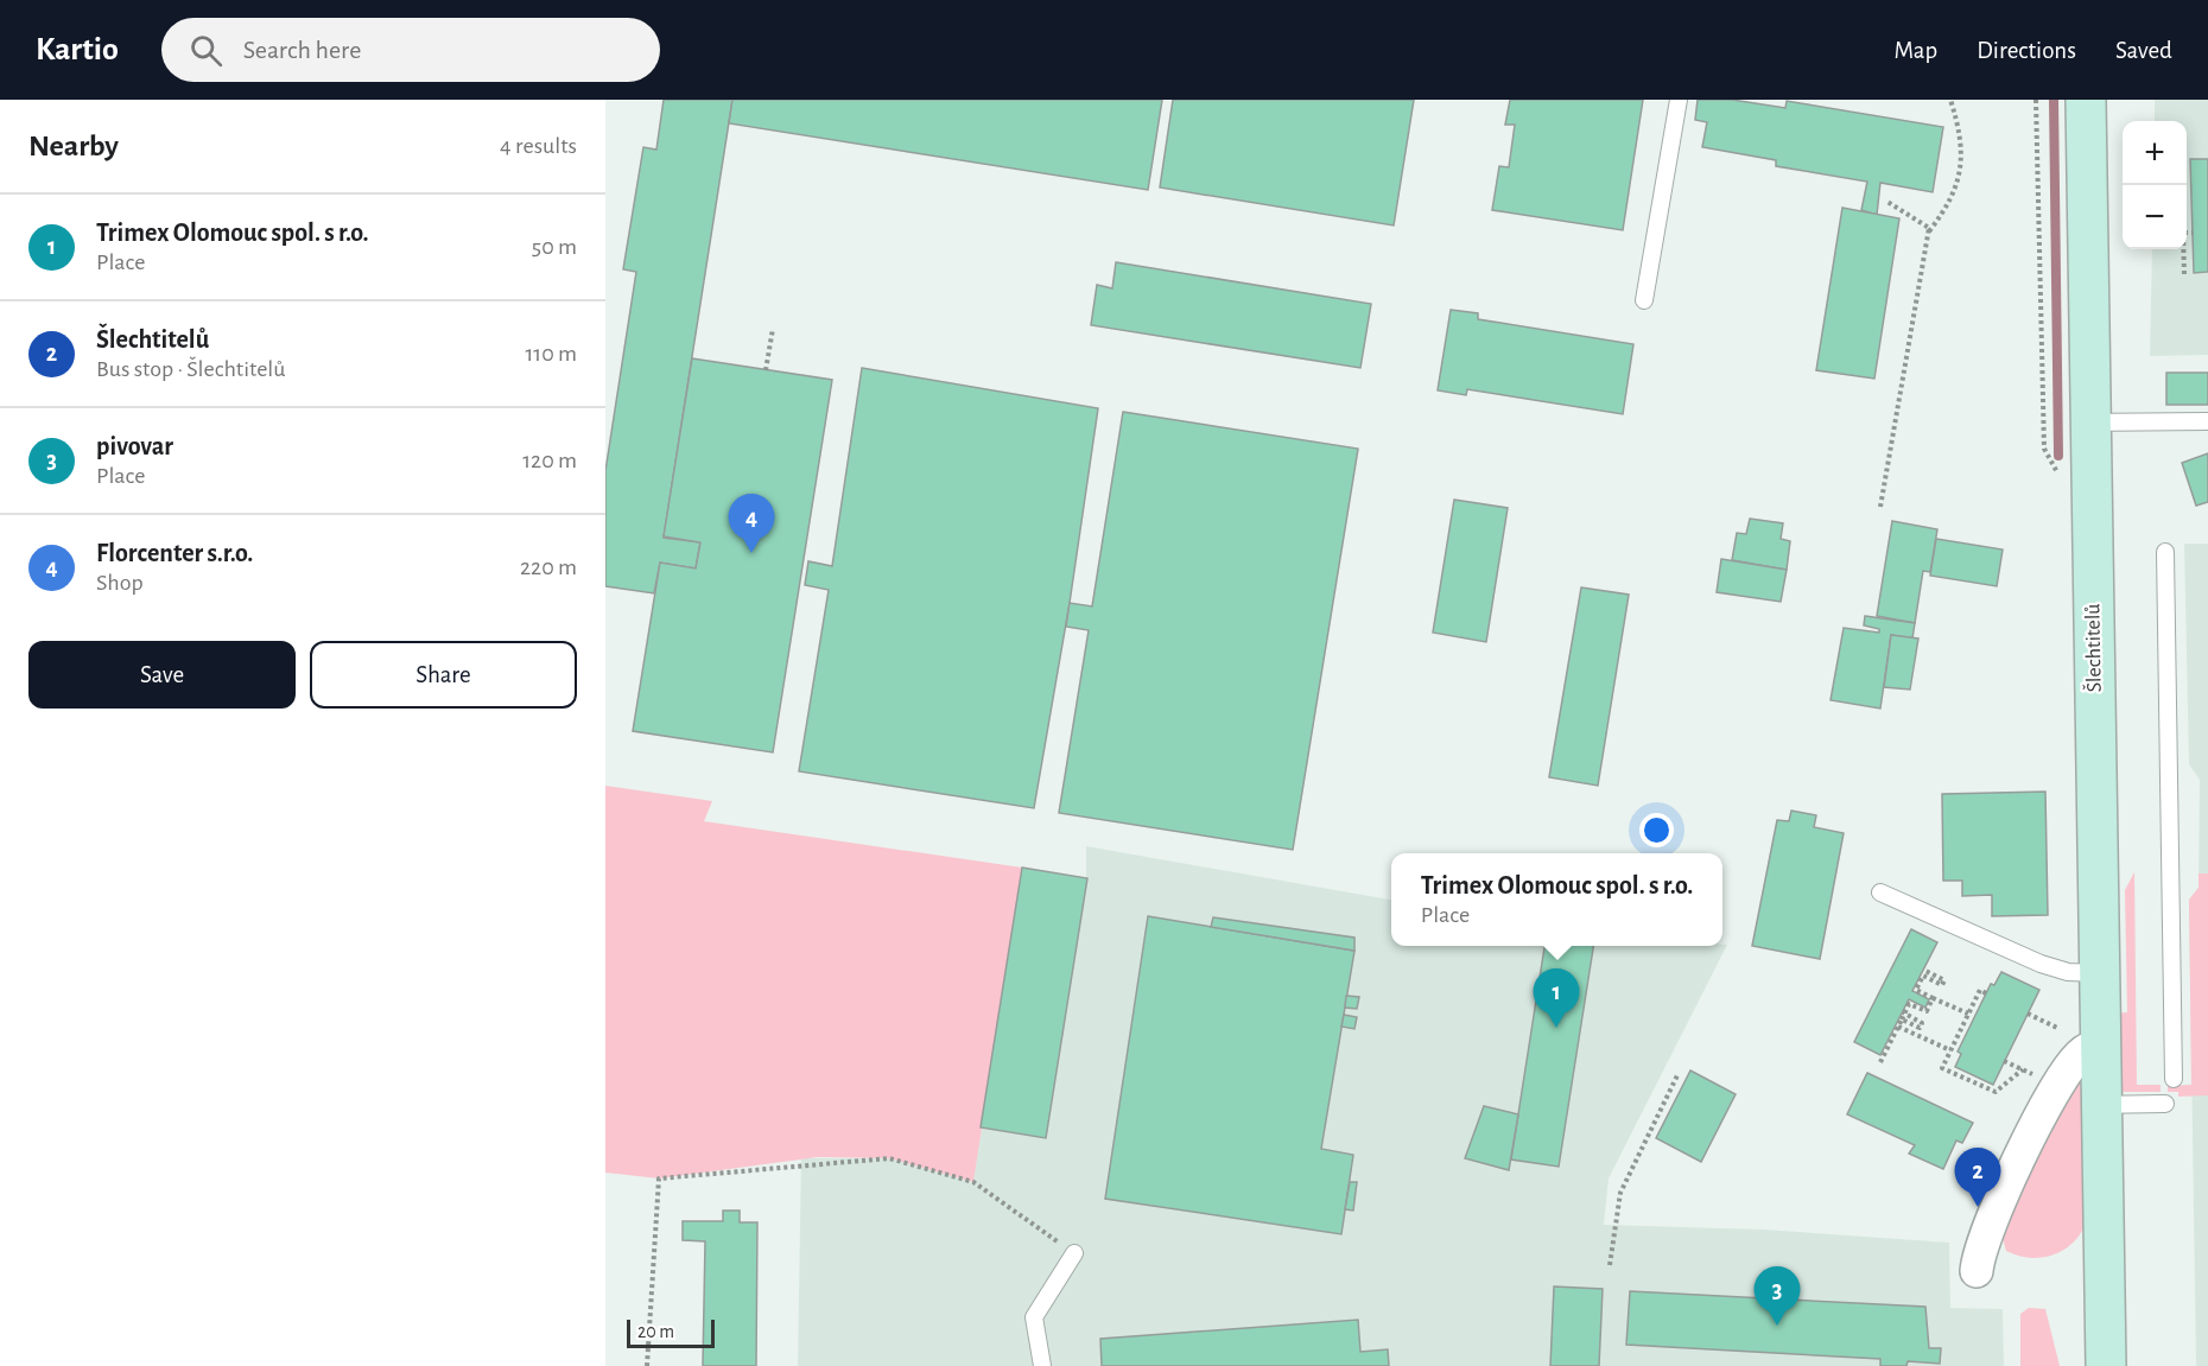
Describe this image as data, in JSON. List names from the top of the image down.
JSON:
{
  "streets": {
    "street": ["Šlechtitelů"]
  },
  "scale_bar": "20 m",
  "page": {
    "header": "Kartio",
    "search": "Search here",
    "nav": ["Map", "Directions", "Saved"],
    "heading": ["Nearby", "4 results"],
    "map_buttons": ["+", "−"],
    "list": [
      {
        "mark": "1",
        "name": "Trimex Olomouc spol. s r.o.",
        "note": "Place",
        "value": "50 m"
      },
      {
        "mark": "2",
        "name": "Šlechtitelů",
        "note": "Bus stop · Šlechtitelů",
        "value": "110 m"
      },
      {
        "mark": "3",
        "name": "pivovar",
        "note": "Place",
        "value": "120 m"
      },
      {
        "mark": "4",
        "name": "Florcenter s.r.o.",
        "note": "Shop",
        "value": "220 m"
      }
    ],
    "pins": [
      "4",
      "1",
      "2",
      "3"
    ],
    "buttons": ["Save", "Share"],
    "popup": ["Trimex Olomouc spol. s r.o.", "Place"],
    "scale": "20 m"
  }
}
